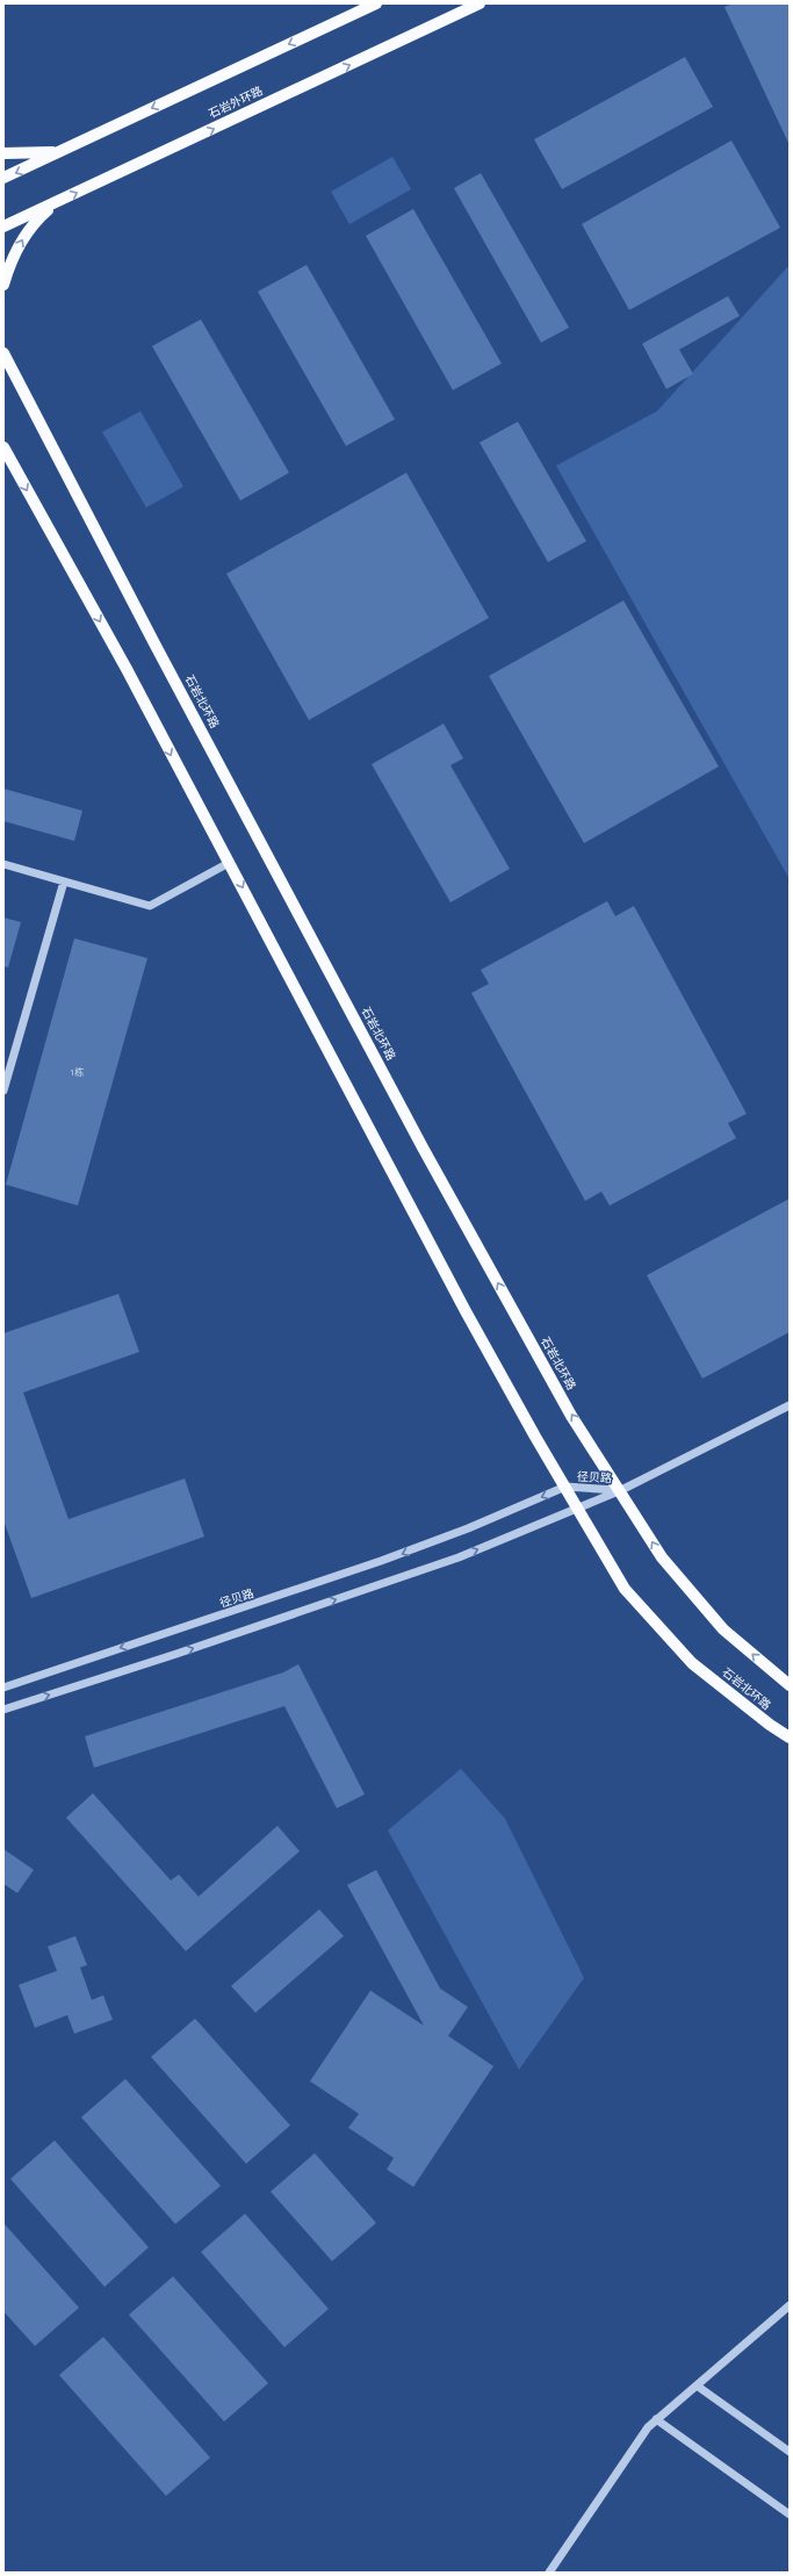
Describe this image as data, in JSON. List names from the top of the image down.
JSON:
{
  "streets": {
    "main road": ["石岩外环路", "石岩北环路"],
    "street": ["径贝路"]
  },
  "crossings": [
    ["石岩北环路", "径贝路"]
  ],
  "house_numbers": ["1栋"]
}
